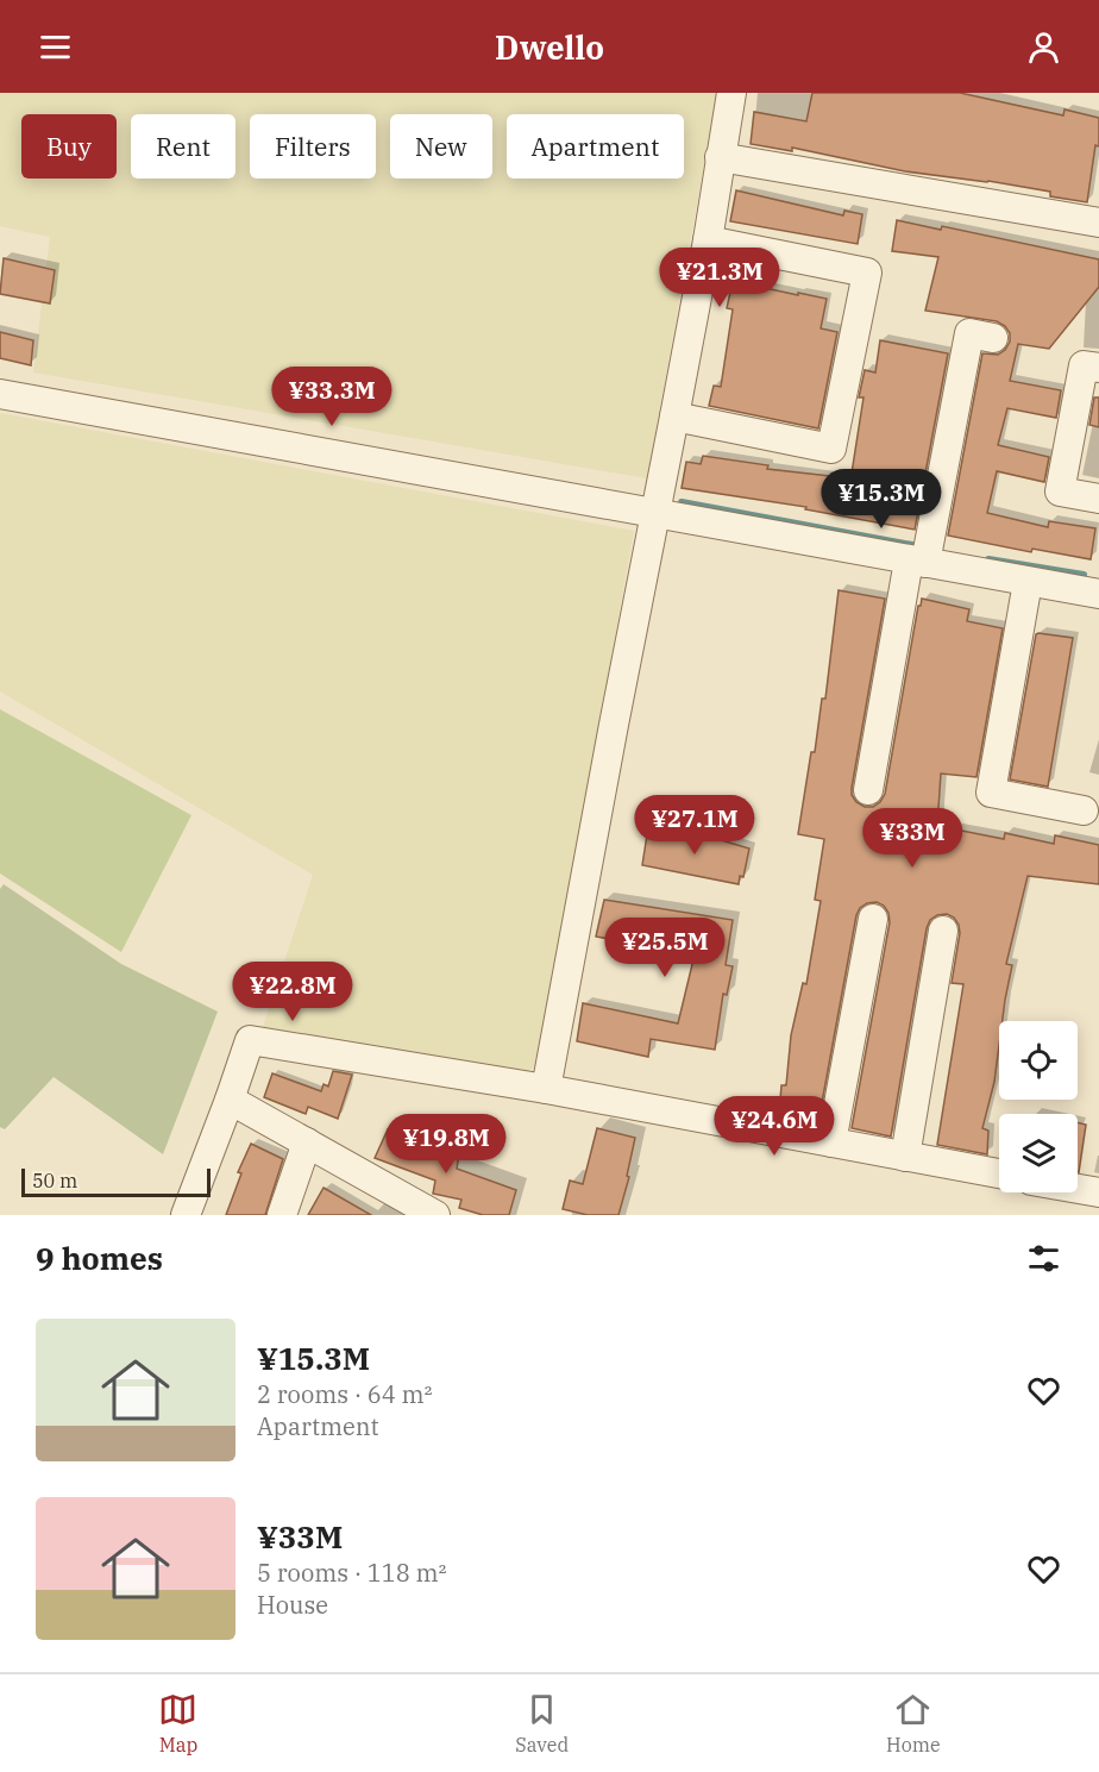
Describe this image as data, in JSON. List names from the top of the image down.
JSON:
{
  "scale_bar": "50 m",
  "page": {
    "header": "Dwello",
    "chip": [
      "Buy",
      "Rent",
      "Filters",
      "New",
      "Apartment"
    ],
    "price": [
      "¥21.3M",
      "¥33.3M",
      "¥15.3M",
      "¥27.1M",
      "¥33M",
      "¥25.5M",
      "¥22.8M",
      "¥24.6M",
      "¥19.8M"
    ],
    "scale": "50 m",
    "heading": "9 homes",
    "list": [
      {
        "name": "¥15.3M",
        "note": "2 rooms · 64 m² · Apartment"
      },
      {
        "name": "¥33M",
        "note": "5 rooms · 118 m² · House"
      }
    ],
    "tabs": ["Map", "Saved", "Home"]
  }
}
